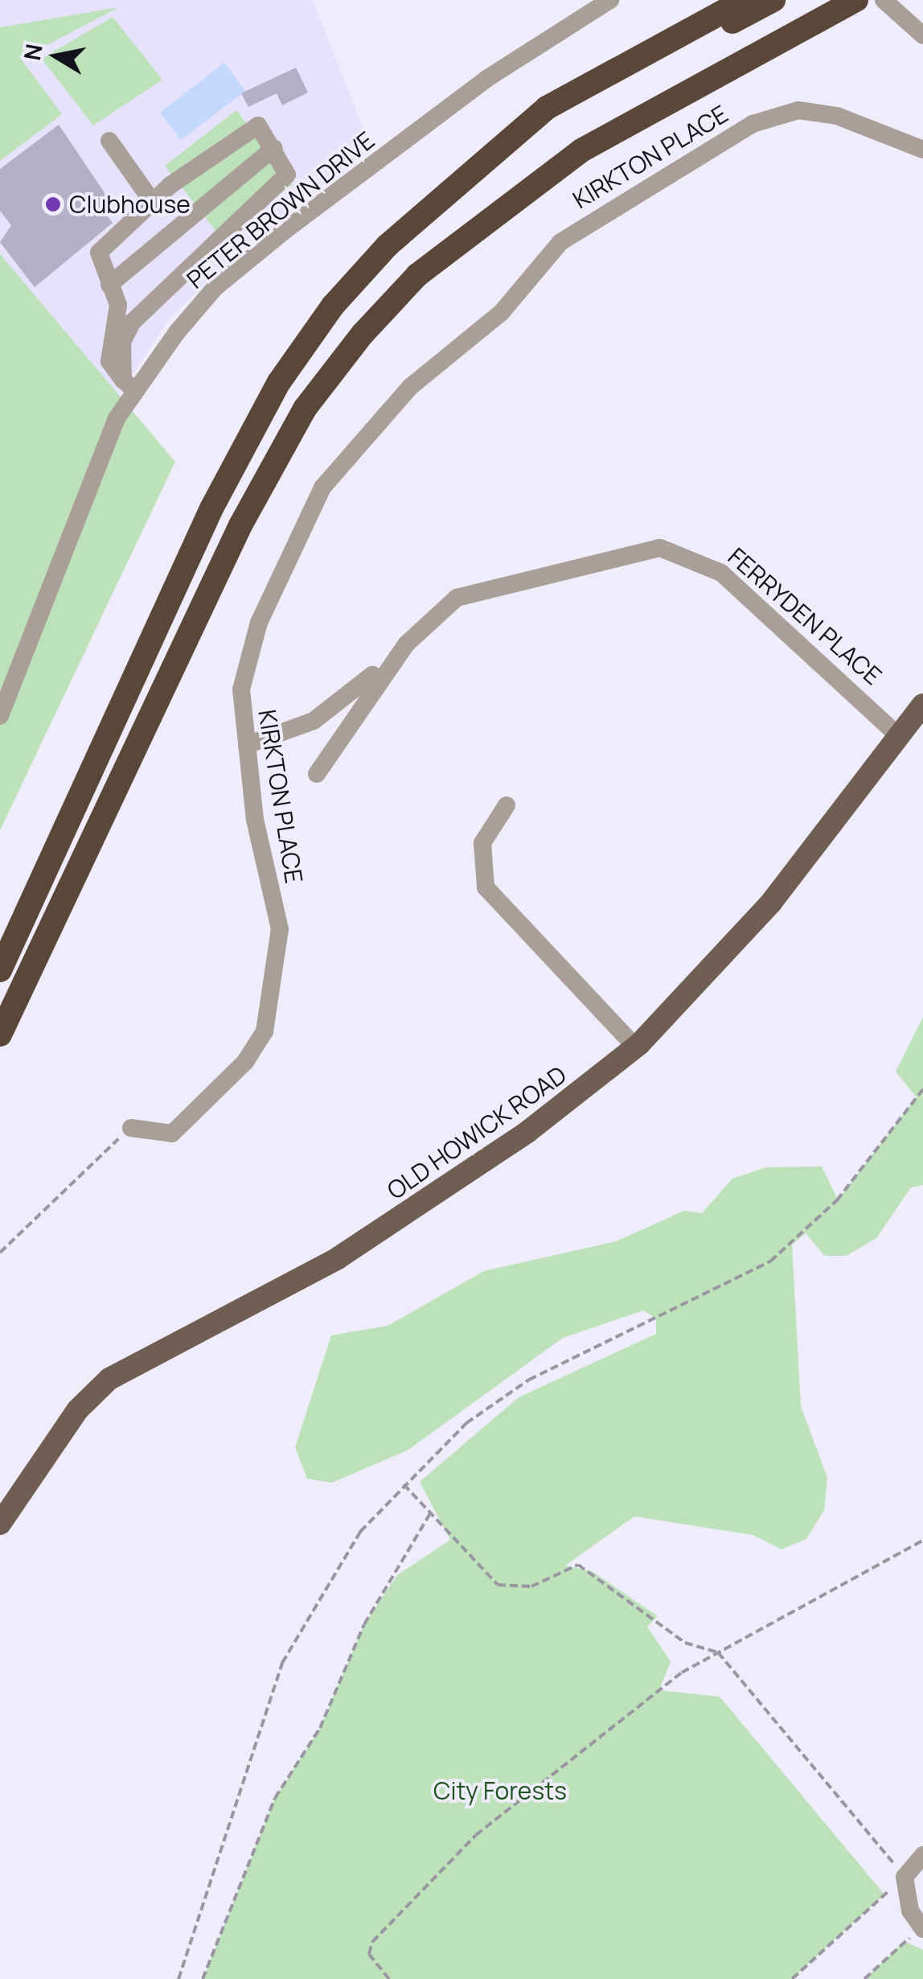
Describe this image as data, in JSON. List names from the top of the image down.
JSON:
{
  "streets": {
    "main road": ["OLD HOWICK ROAD"],
    "street": ["KIRKTON PLACE", "PETER BROWN DRIVE", "FERRYDEN PLACE"]
  },
  "crossings": [
    ["KIRKTON PLACE", "FERRYDEN PLACE"],
    ["FERRYDEN PLACE", "OLD HOWICK ROAD"]
  ],
  "parks": ["City Forests"],
  "places": ["Clubhouse"],
  "north": "left"
}
